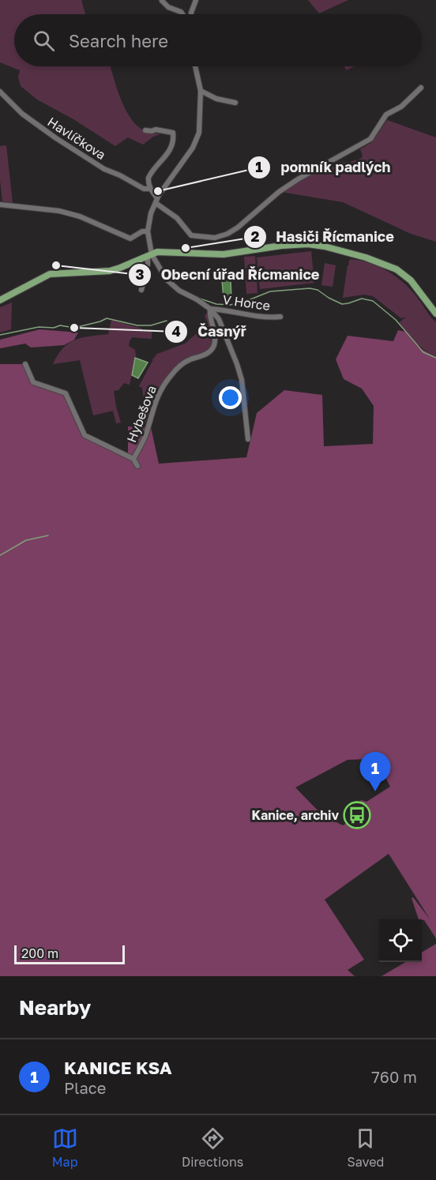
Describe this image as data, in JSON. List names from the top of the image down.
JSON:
{
  "streets": {
    "street": ["Havlíčkova", "V Horce", "Hybešova"]
  },
  "crossings": [
    ["V Horce", "Hybešova"]
  ],
  "places": {
    "other": [
      "pomník padlých",
      "Hasiči Řícmanice",
      "Obecní úřad Řícmanice",
      "Časnýř"
    ],
    "bus stop": ["Kanice, archiv"]
  },
  "scale_bar": "200 m",
  "page": {
    "search": "Search here",
    "pins": "1",
    "scale": "200 m",
    "heading": "Nearby",
    "list": [
      {
        "mark": "1",
        "name": "KANICE KSA",
        "note": "Place",
        "value": "760 m"
      }
    ],
    "nav": ["Map", "Directions", "Saved"]
  }
}
